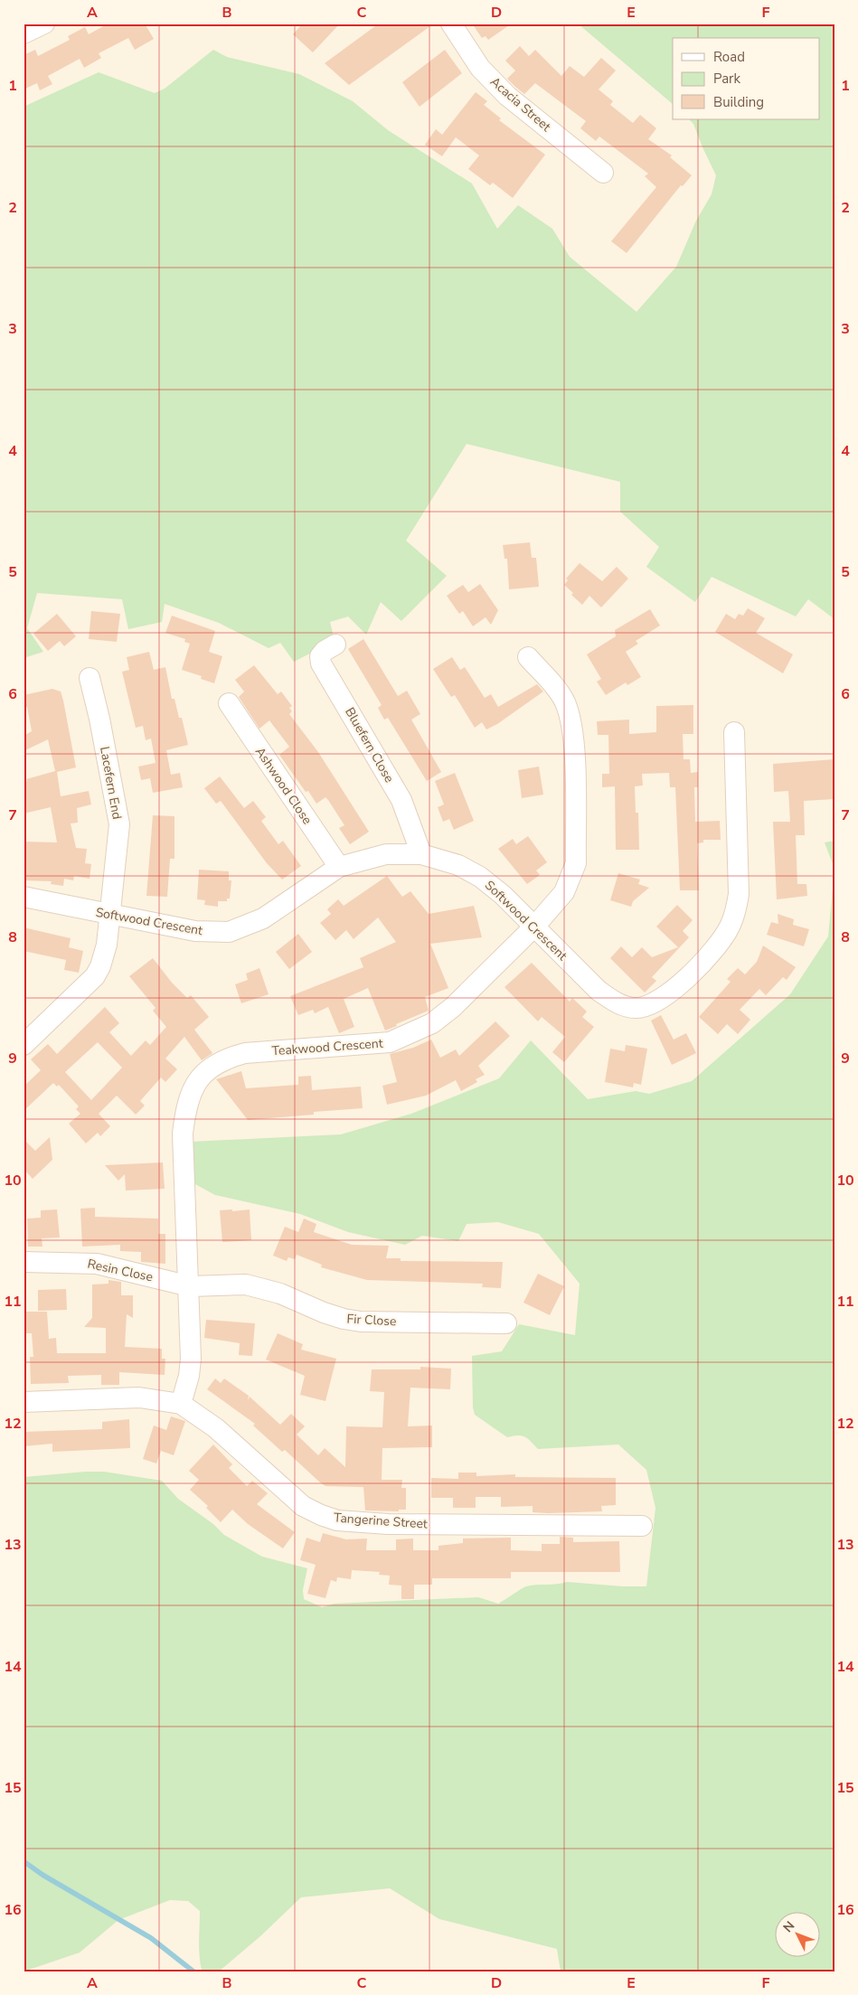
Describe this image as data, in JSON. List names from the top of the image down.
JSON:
{
  "streets": {
    "street": [
      "Acacia Street",
      "Bluefern Close",
      "Lacefern End",
      "Ashwood Close",
      "Softwood Crescent",
      "Teakwood Crescent",
      "Resin Close",
      "Fir Close",
      "Tangerine Street"
    ]
  },
  "crossings": [
    ["Bluefern Close", "Softwood Crescent"],
    ["Lacefern End", "Softwood Crescent"],
    ["Ashwood Close", "Softwood Crescent"],
    ["Softwood Crescent", "Teakwood Crescent"],
    ["Teakwood Crescent", "Resin Close"],
    ["Teakwood Crescent", "Fir Close"],
    ["Teakwood Crescent", "Tangerine Street"],
    ["Resin Close", "Fir Close"]
  ],
  "legend": ["Road", "Park", "Building"],
  "north": "top left",
  "grid": {
    "columns": [
      "A",
      "B",
      "C",
      "D",
      "E",
      "F"
    ],
    "rows": [
      "1",
      "2",
      "3",
      "4",
      "5",
      "6",
      "7",
      "8",
      "9",
      "10",
      "11",
      "12",
      "13",
      "14",
      "15",
      "16"
    ]
  }
}
